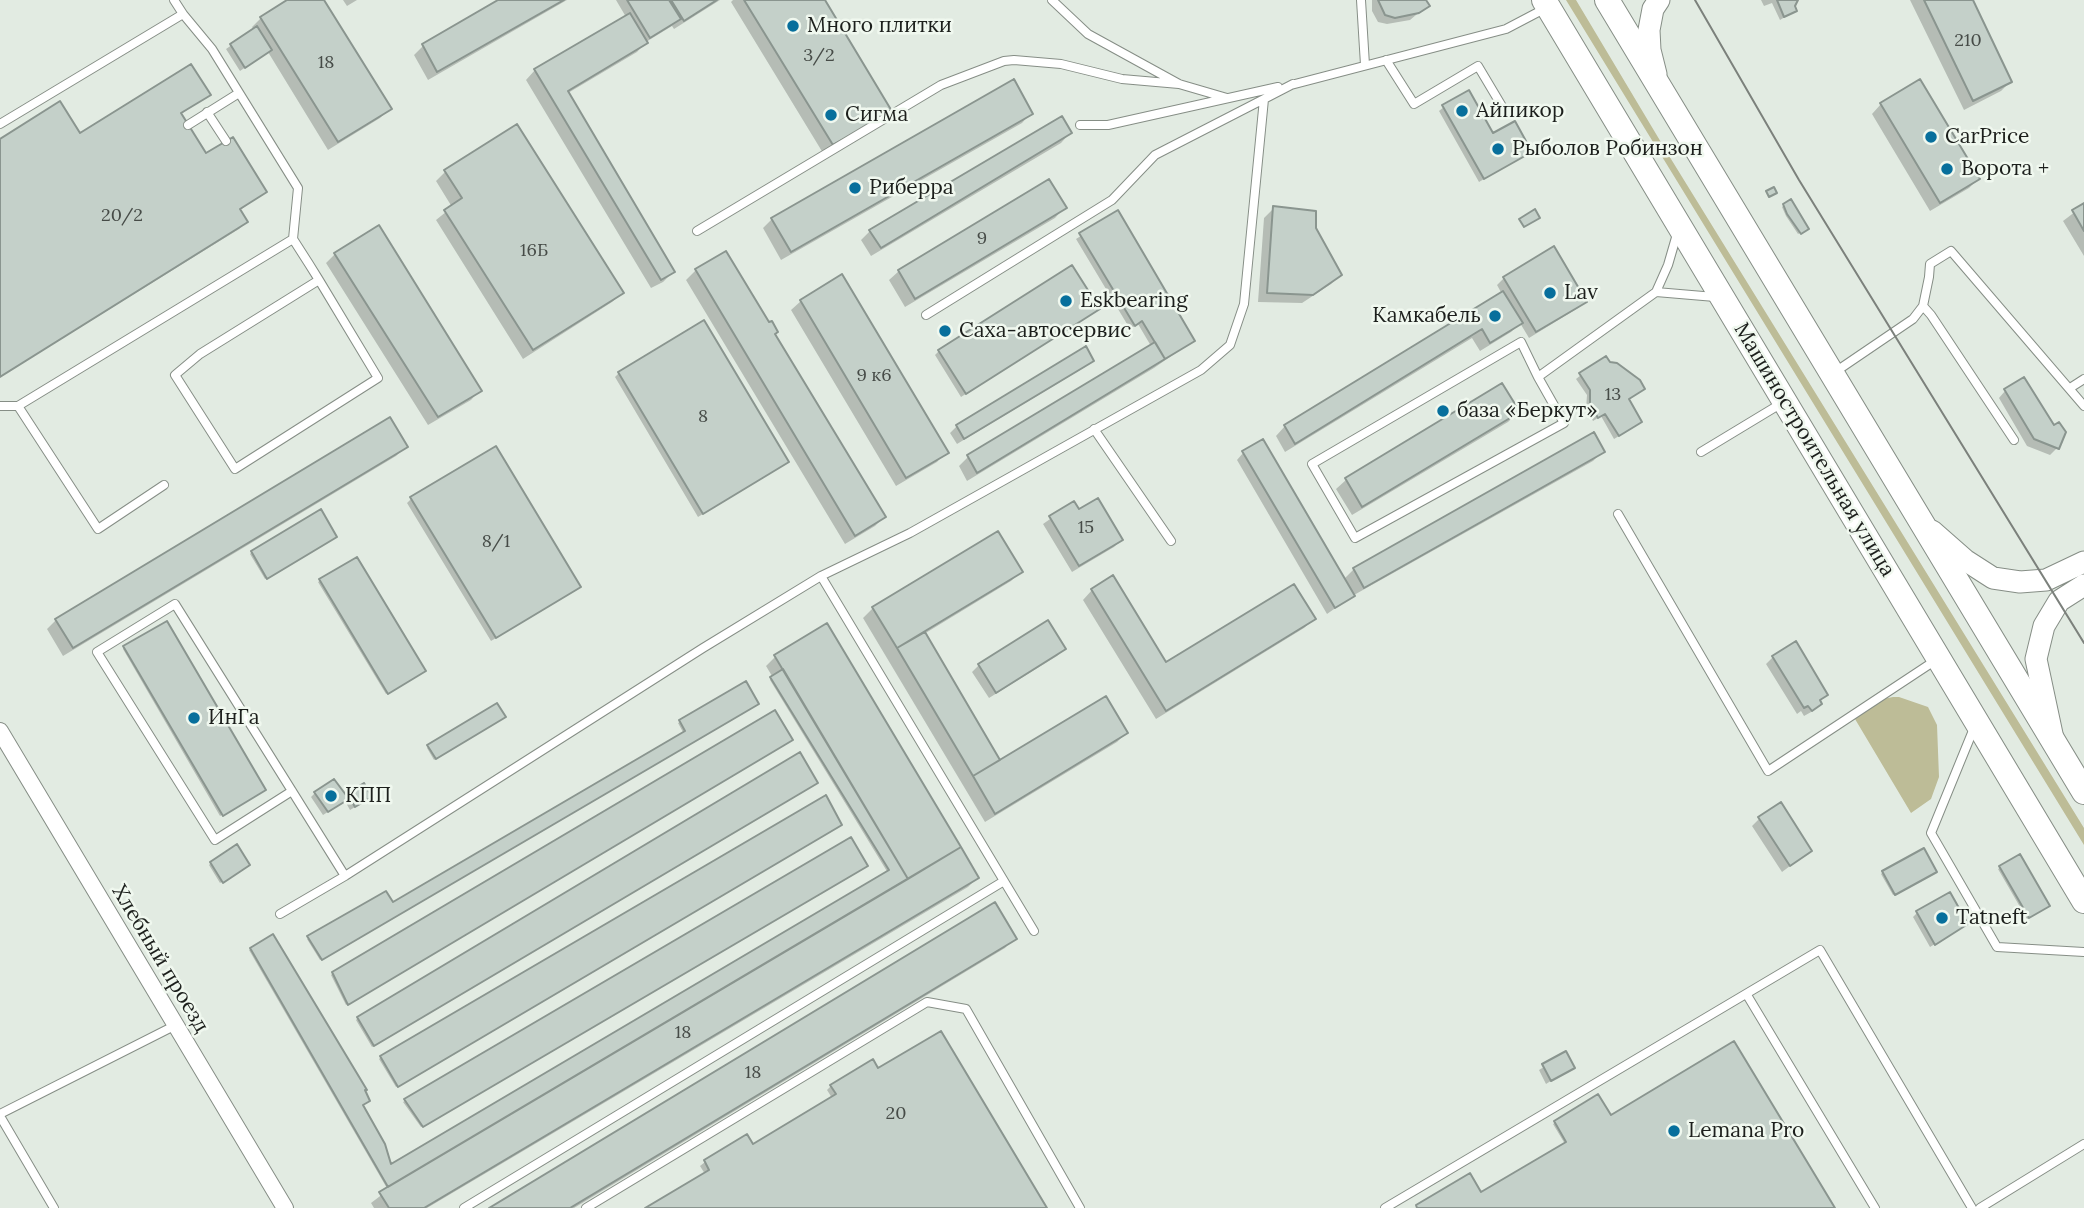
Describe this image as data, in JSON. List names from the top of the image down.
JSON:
{
  "streets": {
    "main road": ["Машиностроительная улица"],
    "street": ["Хлебный проезд"]
  },
  "places": [
    "Много плитки",
    "Айпикор",
    "Сигма",
    "CarPrice",
    "Рыболов Робинзон",
    "Ворота +",
    "Риберра",
    "Lav",
    "Eskbearing",
    "Камкабель",
    "Саха-автосервис",
    "база «Беркут»",
    "ИнГа",
    "КПП",
    "Tatneft",
    "Lemana Pro"
  ],
  "house_numbers": [
    "210",
    "3/2",
    "18",
    "20/2",
    "9",
    "16Б",
    "9 к6",
    "13",
    "8",
    "15",
    "8/1",
    "18",
    "18",
    "20"
  ]
}
